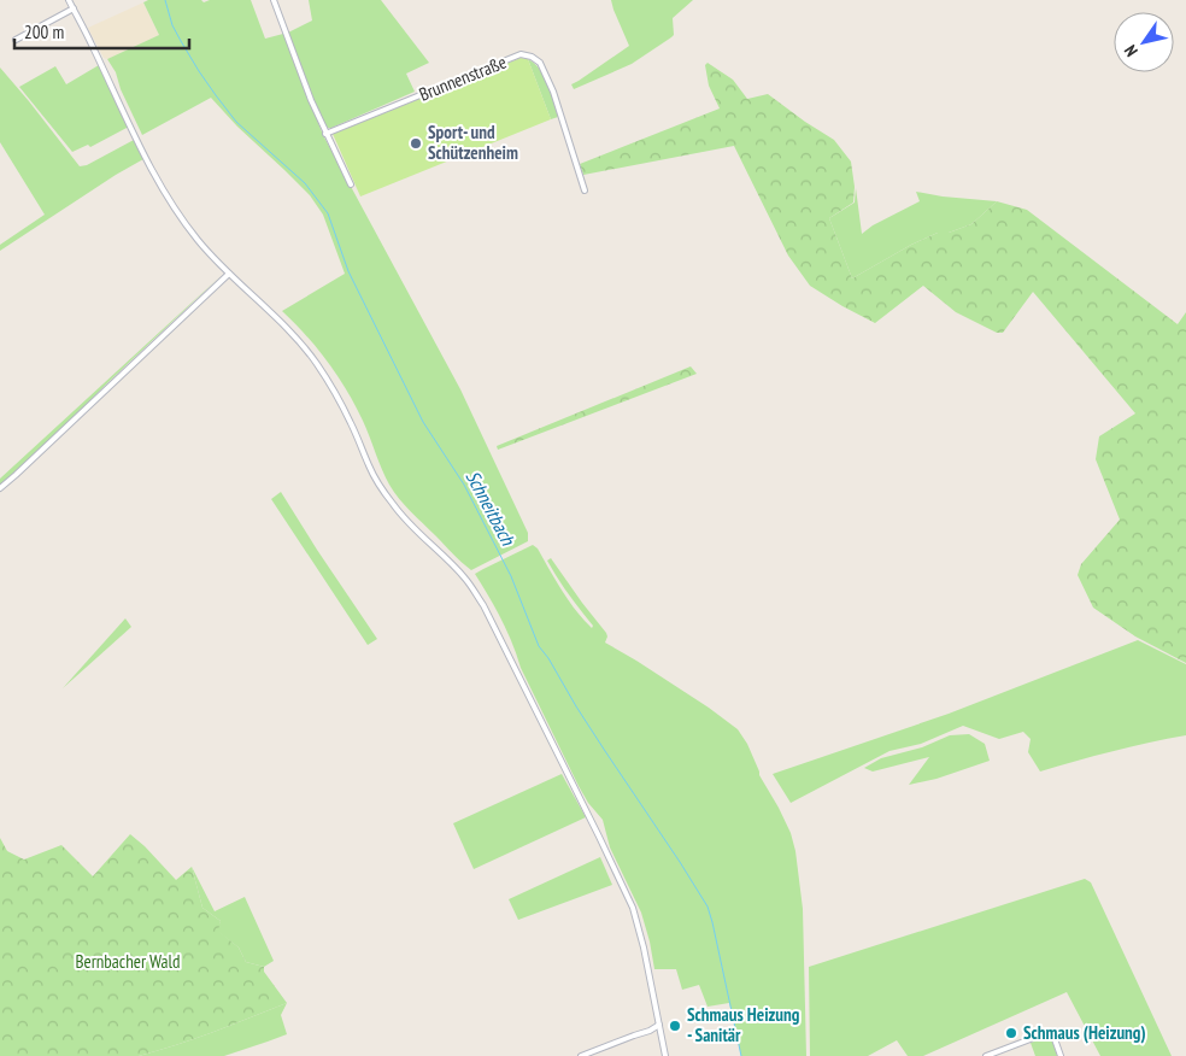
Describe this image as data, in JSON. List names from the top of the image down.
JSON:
{
  "streets": {
    "street": ["Brunnenstraße"]
  },
  "water": ["Schneitbach"],
  "parks": ["Bernbacher Wald"],
  "places": ["Sport- und Schützenheim", "Schmaus Heizung - Sanitär", "Schmaus (Heizung)"],
  "scale_bar": "200 m",
  "north": "bottom left"
}
